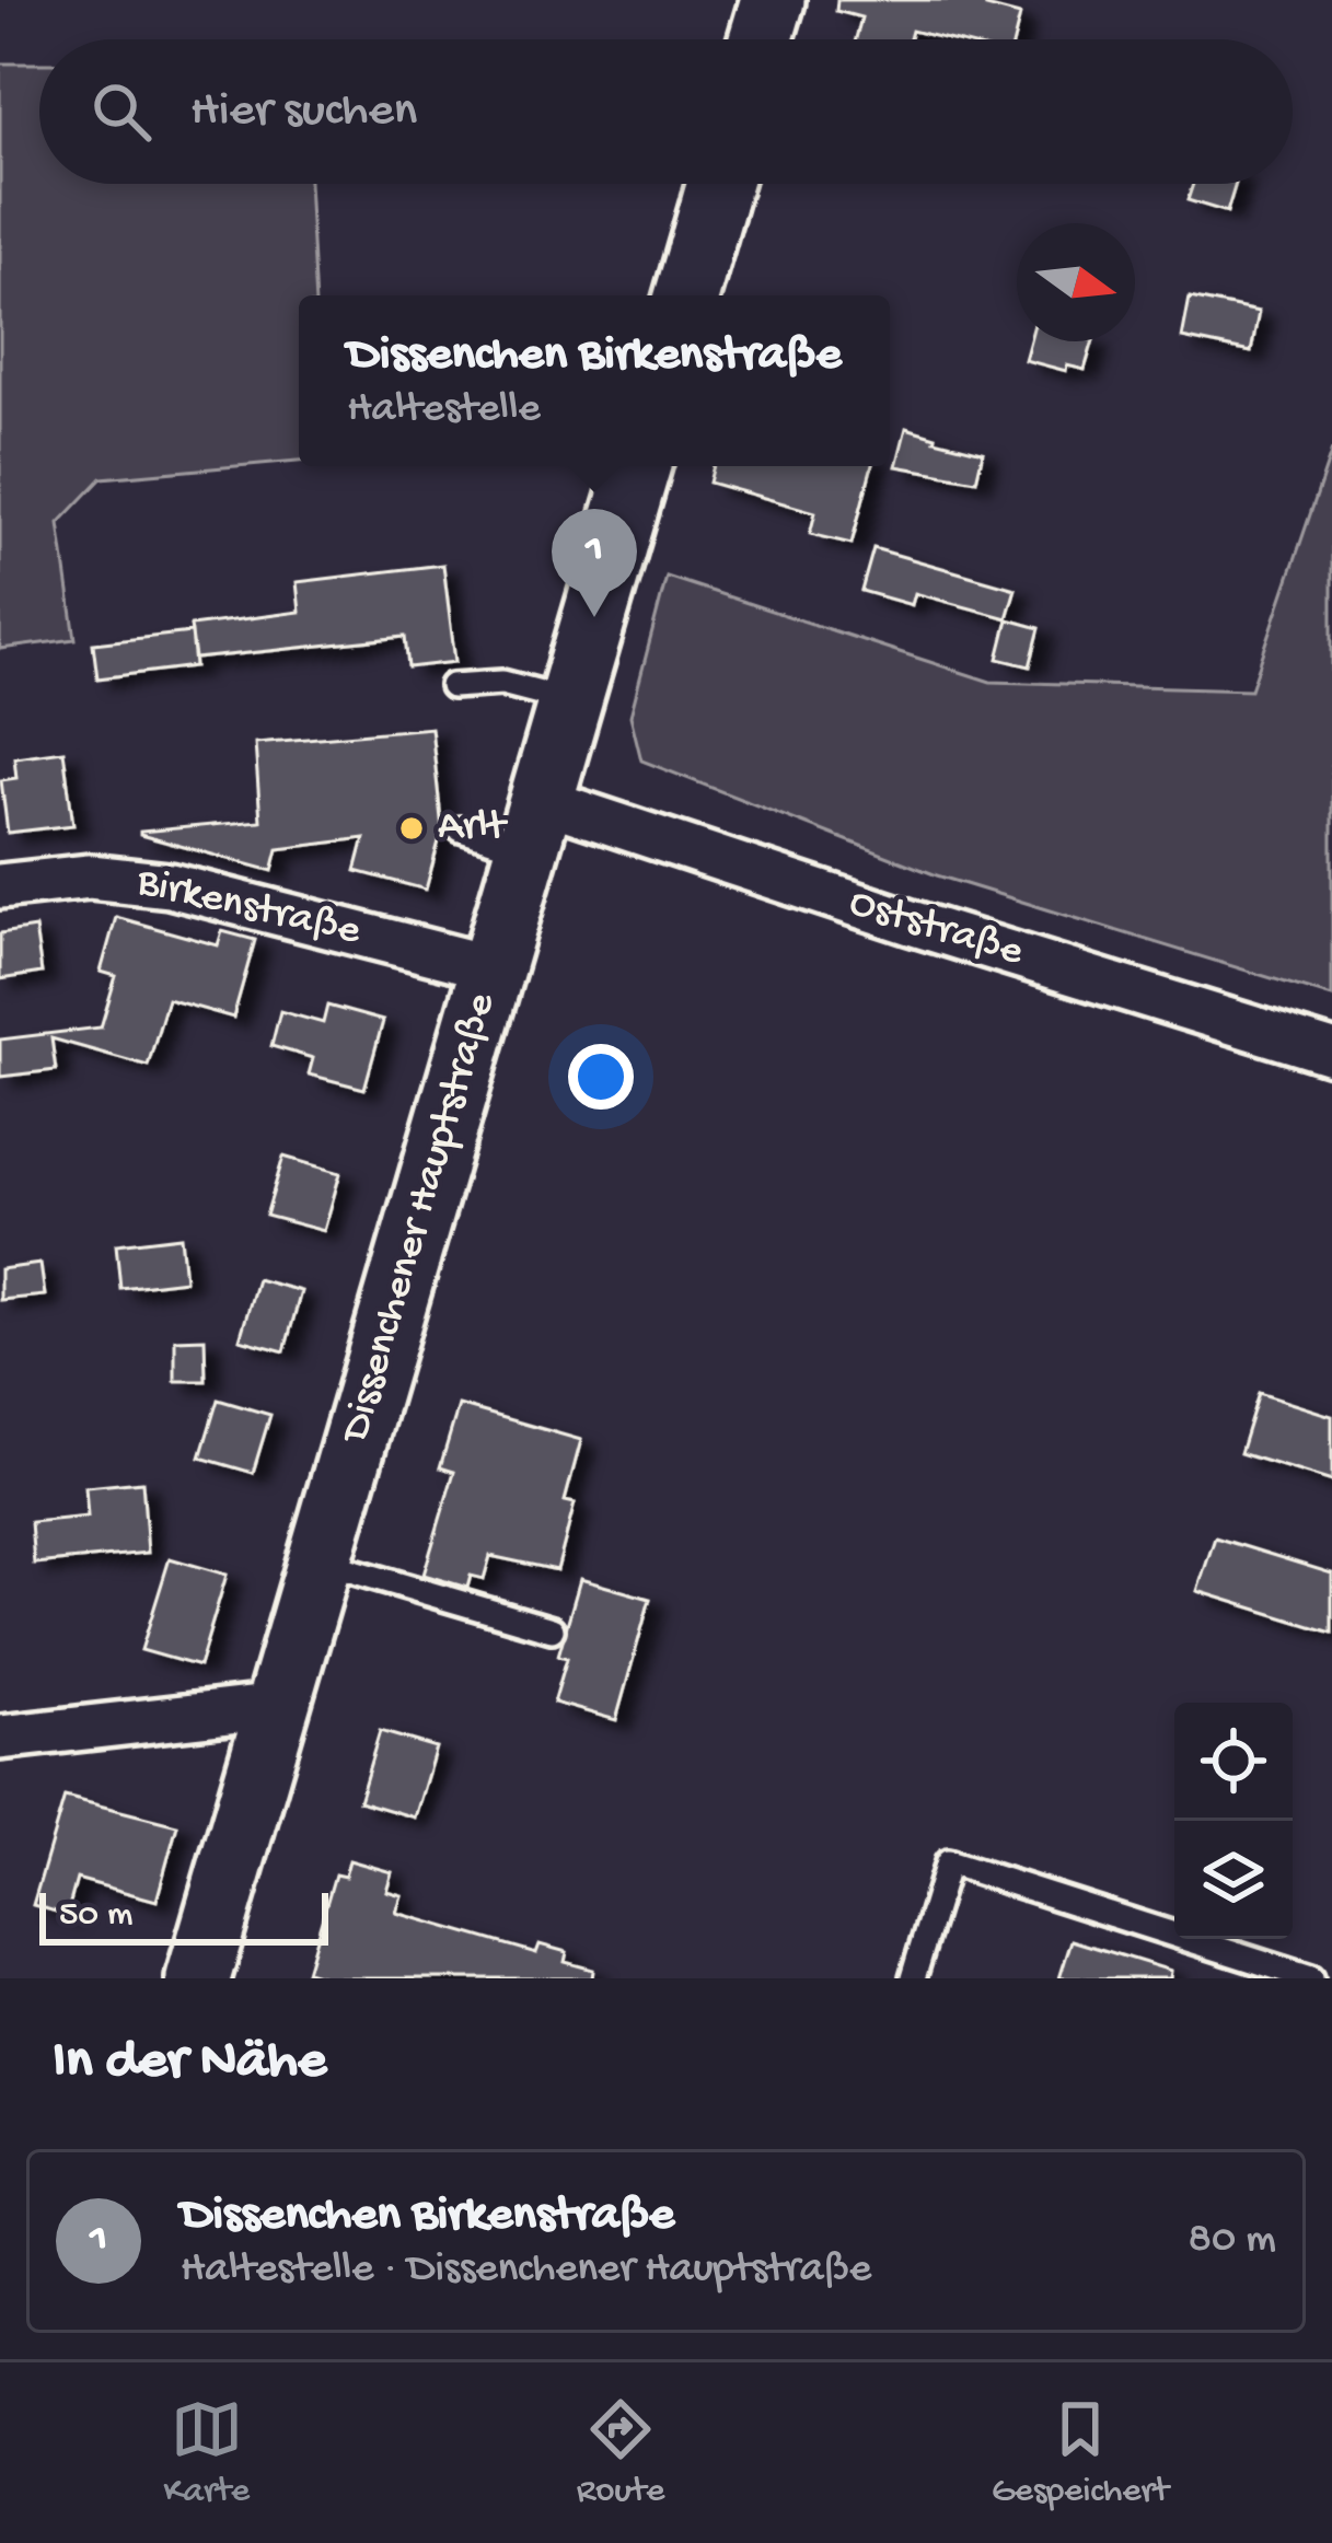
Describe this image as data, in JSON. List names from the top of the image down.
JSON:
{
  "streets": {
    "main road": ["Dissenchener Hauptstraße"],
    "street": ["Birkenstraße", "Oststraße"]
  },
  "crossings": [
    ["Birkenstraße", "Dissenchener Hauptstraße"],
    ["Oststraße", "Dissenchener Hauptstraße"]
  ],
  "places": ["Arlt"],
  "scale_bar": "50 m",
  "north": "right",
  "page": {
    "search": "Hier suchen",
    "popup": ["Dissenchen Birkenstraße", "Haltestelle"],
    "pins": "1",
    "scale": "50 m",
    "heading": "In der Nähe",
    "list": [
      {
        "mark": "1",
        "name": "Dissenchen Birkenstraße",
        "note": "Haltestelle · Dissenchener Hauptstraße",
        "value": "80 m"
      }
    ],
    "nav": ["Karte", "Route", "Gespeichert"]
  }
}
